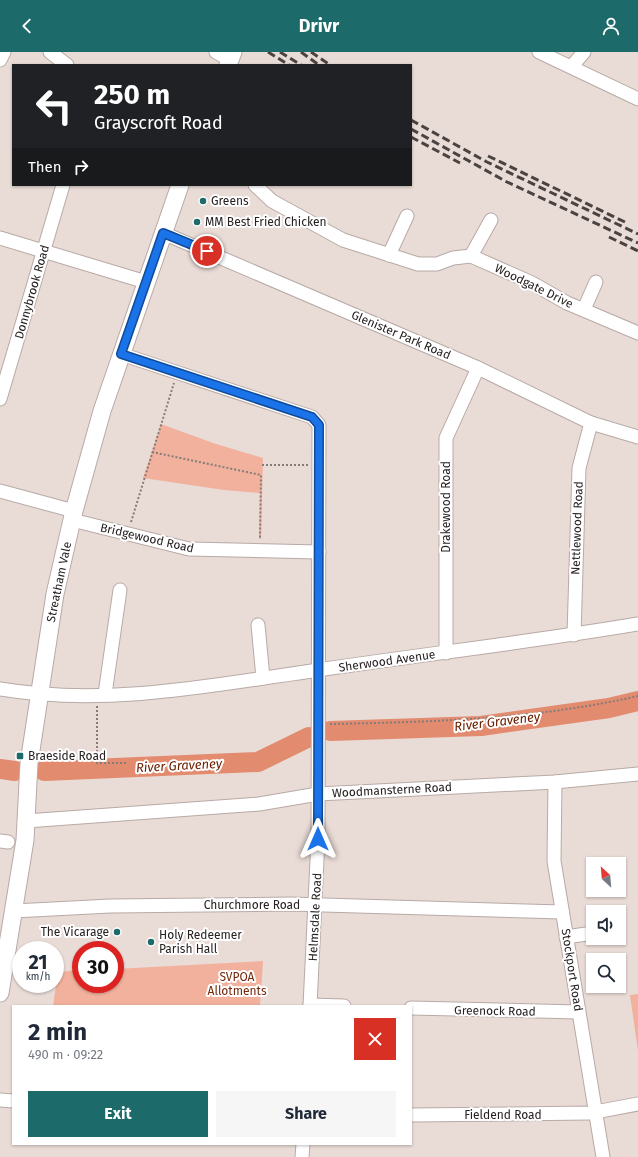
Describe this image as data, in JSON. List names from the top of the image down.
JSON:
{
  "streets": {
    "main road": ["Streatham Vale"],
    "street": [
      "Woodgate Drive",
      "Donnybrook Road",
      "Glenister Park Road",
      "Drakewood Road",
      "Nettlewood Road",
      "Bridgewood Road",
      "Sherwood Avenue",
      "Woodmansterne Road",
      "Churchmore Road",
      "Helmsdale Road",
      "Stockport Road",
      "Greenock Road",
      "Fieldend Road"
    ]
  },
  "crossings": [
    ["Glenister Park Road", "Drakewood Road"],
    ["Glenister Park Road", "Nettlewood Road"],
    ["Glenister Park Road", "Streatham Vale"],
    ["Drakewood Road", "Sherwood Avenue"],
    ["Nettlewood Road", "Sherwood Avenue"],
    ["Bridgewood Road", "Streatham Vale"],
    ["Bridgewood Road", "Helmsdale Road"],
    ["Streatham Vale", "Sherwood Avenue"],
    ["Streatham Vale", "Woodmansterne Road"],
    ["Streatham Vale", "Churchmore Road"],
    ["Streatham Vale", "Helmsdale Road"],
    ["Sherwood Avenue", "Helmsdale Road"],
    ["Woodmansterne Road", "Helmsdale Road"],
    ["Woodmansterne Road", "Stockport Road"],
    ["Churchmore Road", "Helmsdale Road"],
    ["Churchmore Road", "Stockport Road"],
    ["Stockport Road", "Greenock Road"],
    ["Stockport Road", "Fieldend Road"]
  ],
  "water": ["River Graveney"],
  "parks": ["SVPOA Allotments"],
  "places": {
    "other": [
      "Greens",
      "MM Best Fried Chicken",
      "The Vicarage",
      "Holy Redeemer Parish Hall"
    ],
    "transit": ["Braeside Road"]
  },
  "north": "top left",
  "page": {
    "header": "Drivr",
    "turn": ["250 m", "Grayscroft Road"],
    "then": "Then",
    "speed": "21 km/h",
    "limit": "30",
    "heading": ["2 min", "490 m · 09:22"],
    "buttons": ["Exit", "Share"]
  }
}
